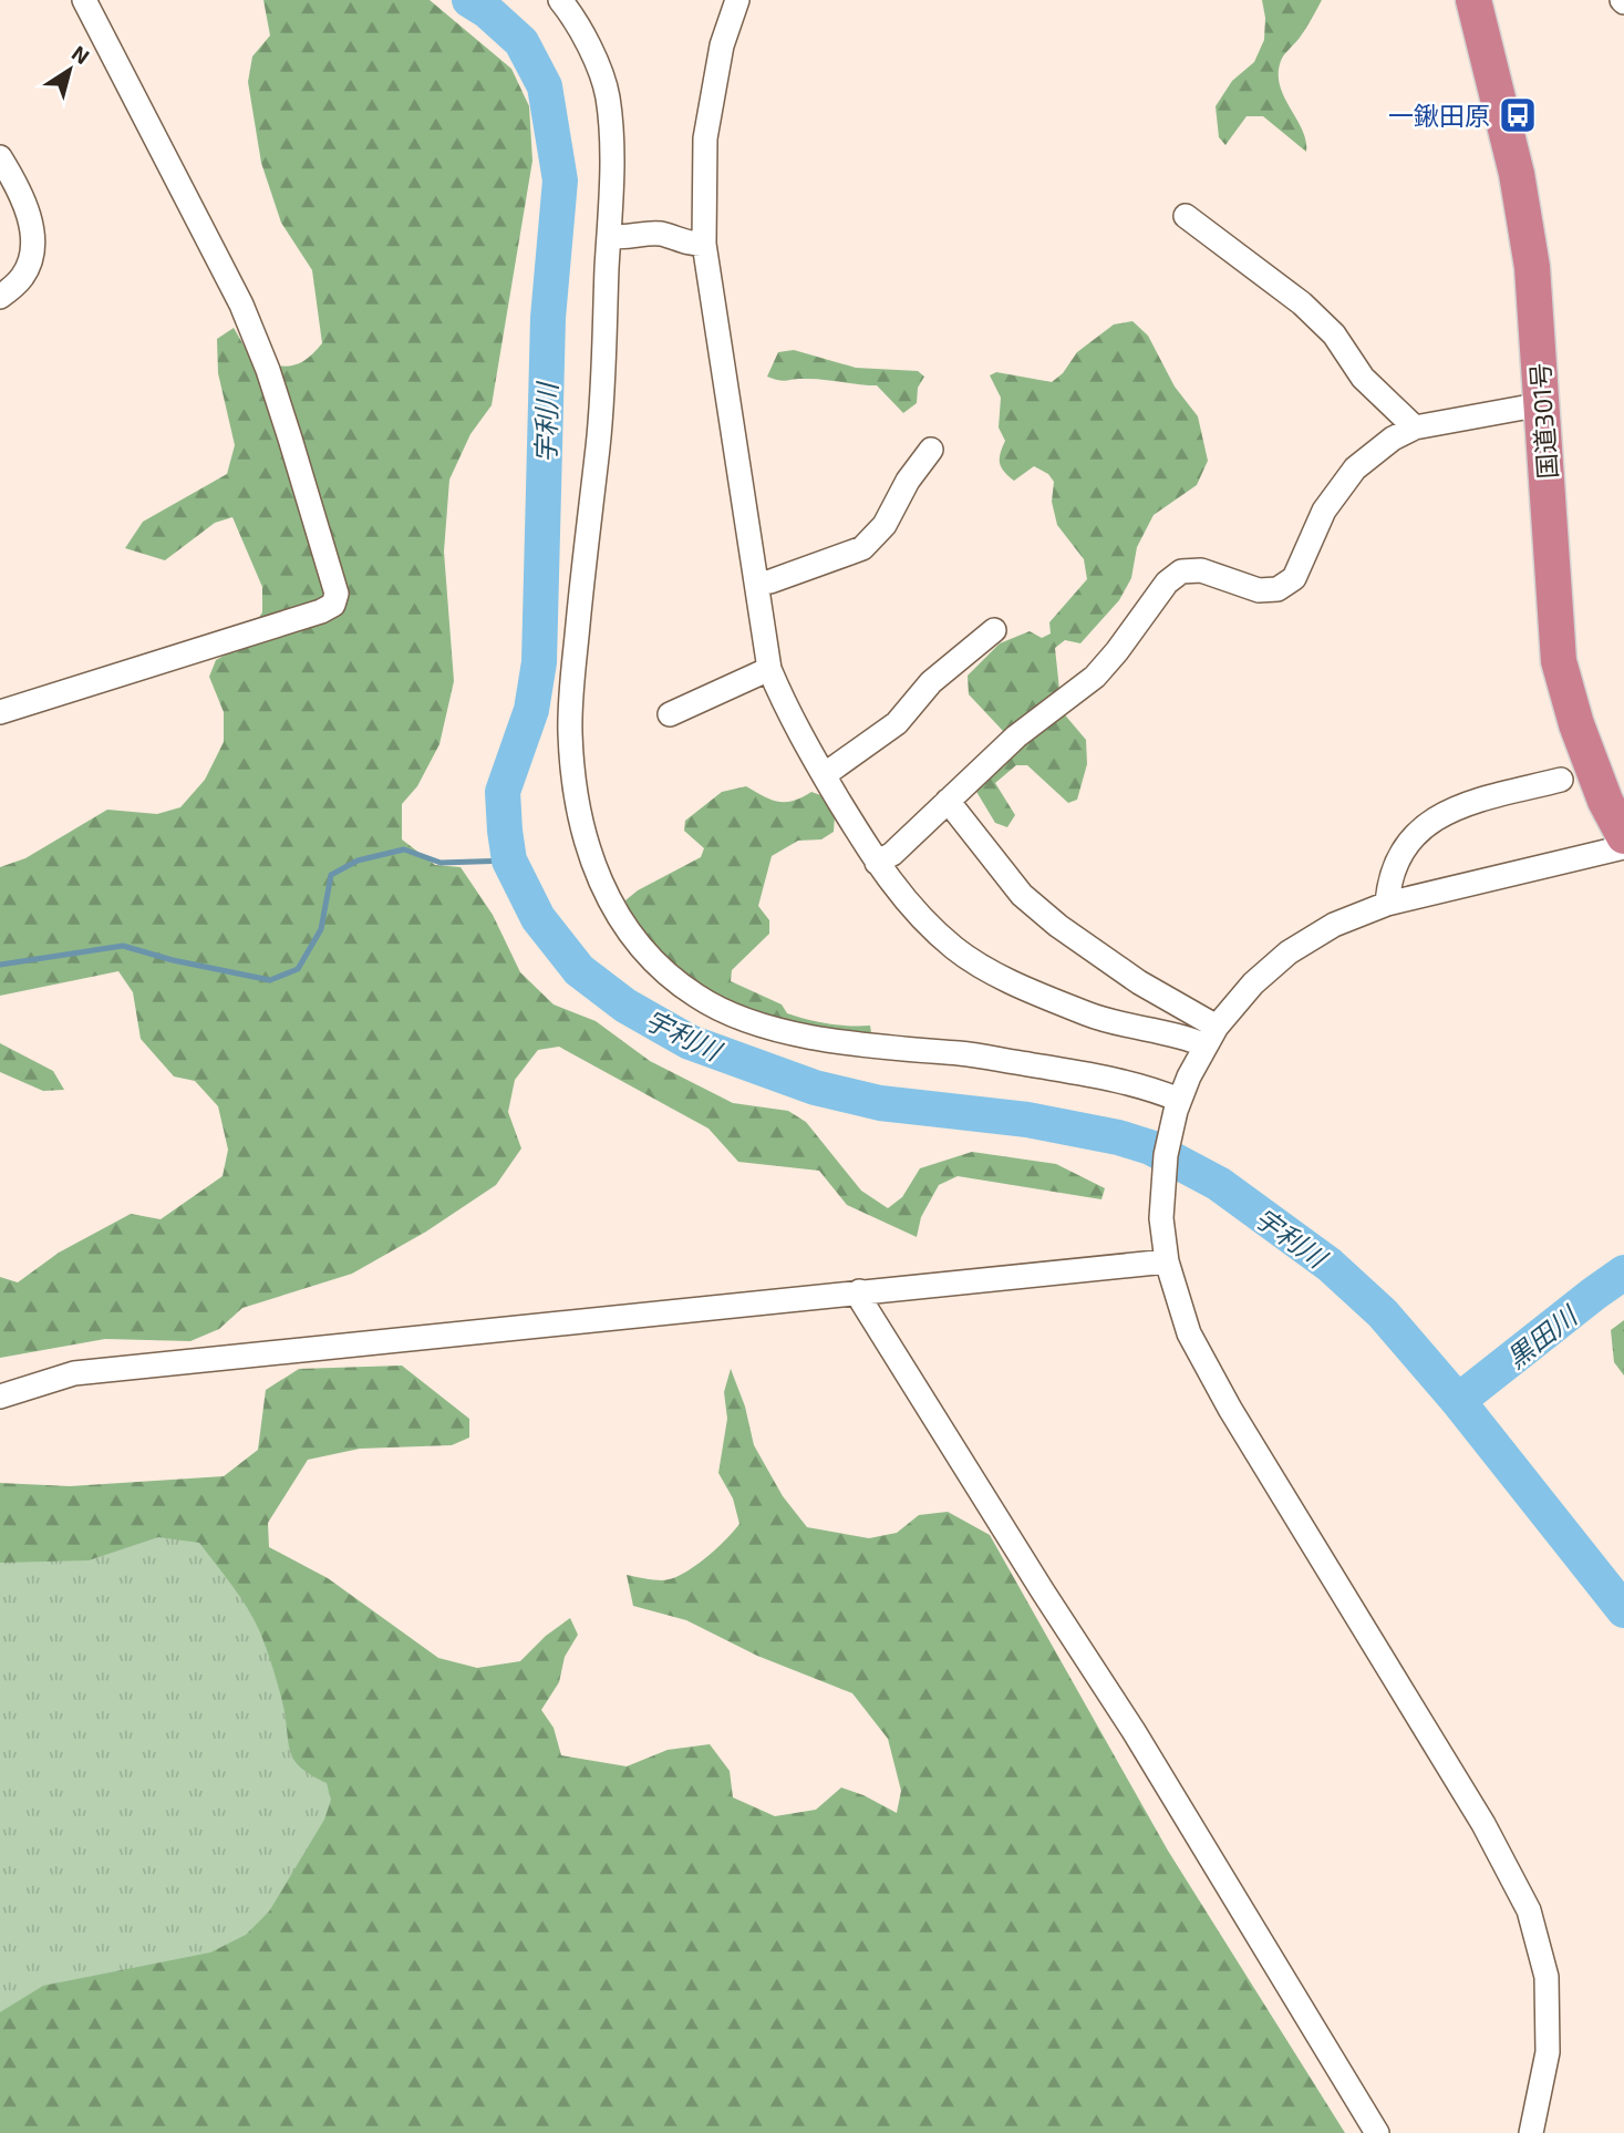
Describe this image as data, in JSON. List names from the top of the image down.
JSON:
{
  "streets": {
    "highway": ["国道301号"]
  },
  "water": ["宇利川", "黒田川"],
  "places": {
    "bus stop": ["一鍬田原"]
  },
  "north": "top right"
}
